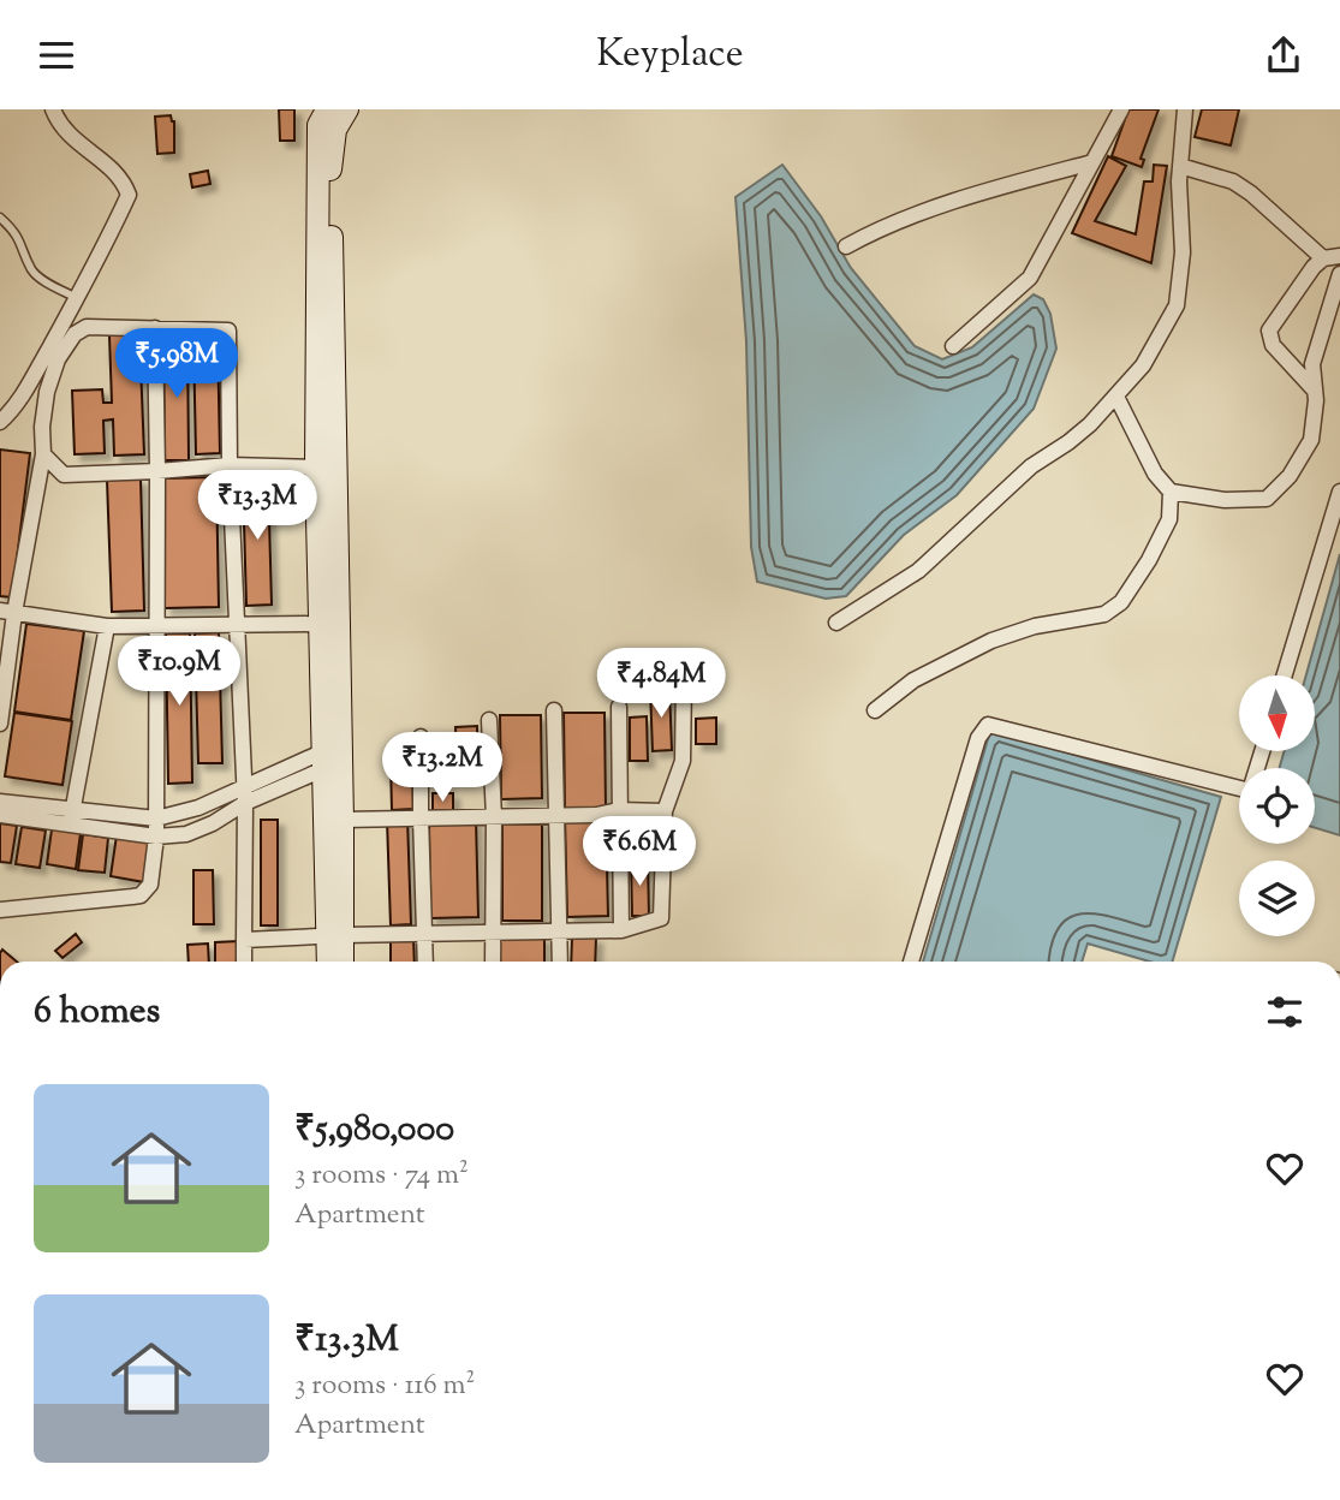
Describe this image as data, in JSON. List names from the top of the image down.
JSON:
{
  "north": "bottom",
  "page": {
    "header": "Keyplace",
    "price": [
      "₹5.98M",
      "₹13.3M",
      "₹10.9M",
      "₹4.84M",
      "₹13.2M",
      "₹6.6M"
    ],
    "heading": "6 homes",
    "list": [
      {
        "name": "₹5,980,000",
        "note": "3 rooms · 74 m² · Apartment"
      },
      {
        "name": "₹13.3M",
        "note": "3 rooms · 116 m² · Apartment"
      }
    ]
  }
}
